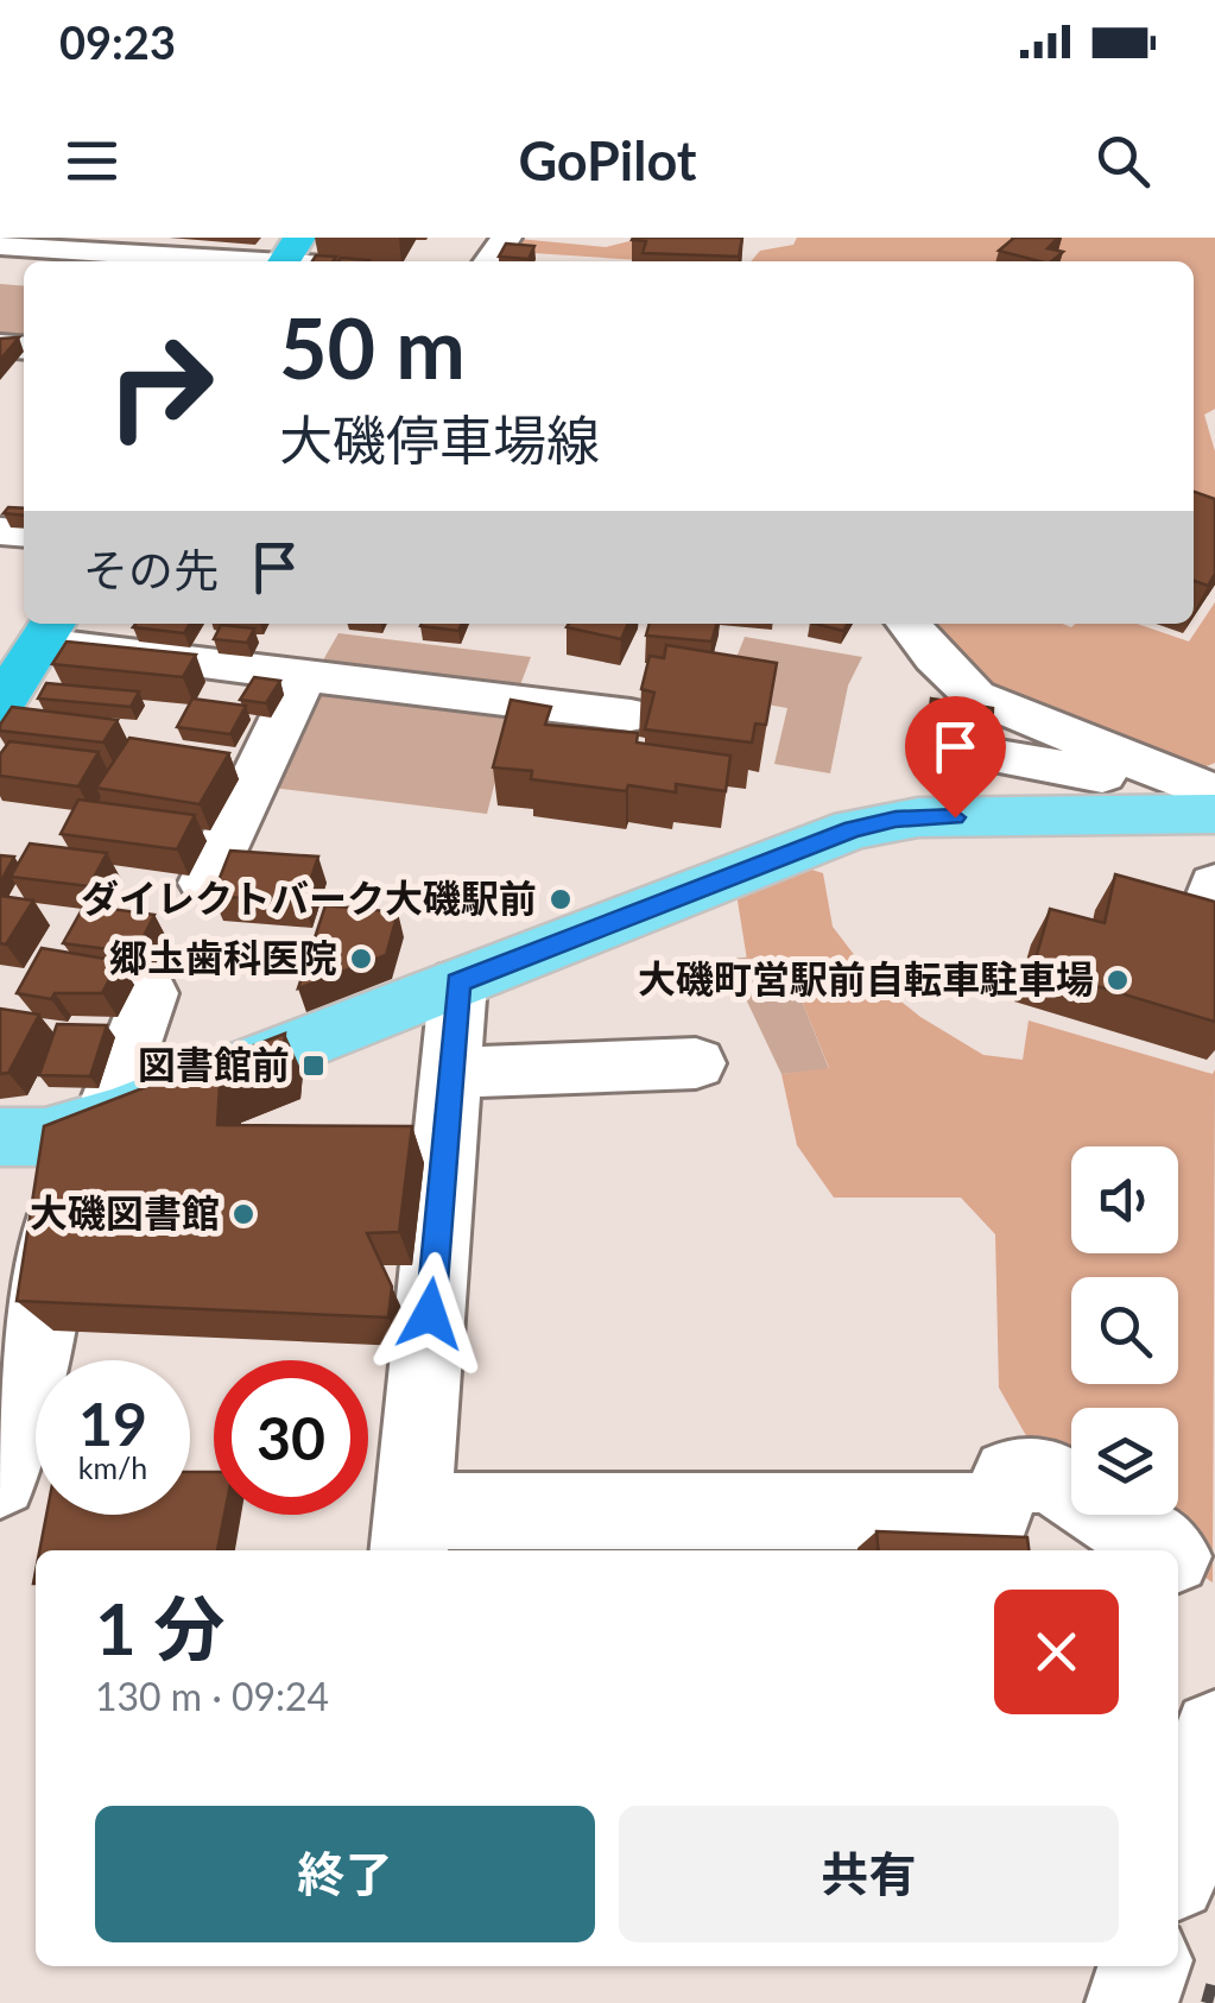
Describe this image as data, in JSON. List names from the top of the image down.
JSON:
{
  "places": {
    "other": [
      "ダイレクトバーク大磯駅前",
      "郷圡歯科医院",
      "大磯町営駅前自転車駐車場",
      "大磯図書館"
    ],
    "transit": ["図書館前"]
  },
  "page": {
    "status": "09:23",
    "header": "GoPilot",
    "turn": ["50 m", "大磯停車場線"],
    "then": "その先",
    "speed": "19 km/h",
    "limit": "30",
    "heading": ["1 分", "130 m · 09:24"],
    "buttons": ["終了", "共有"]
  }
}
